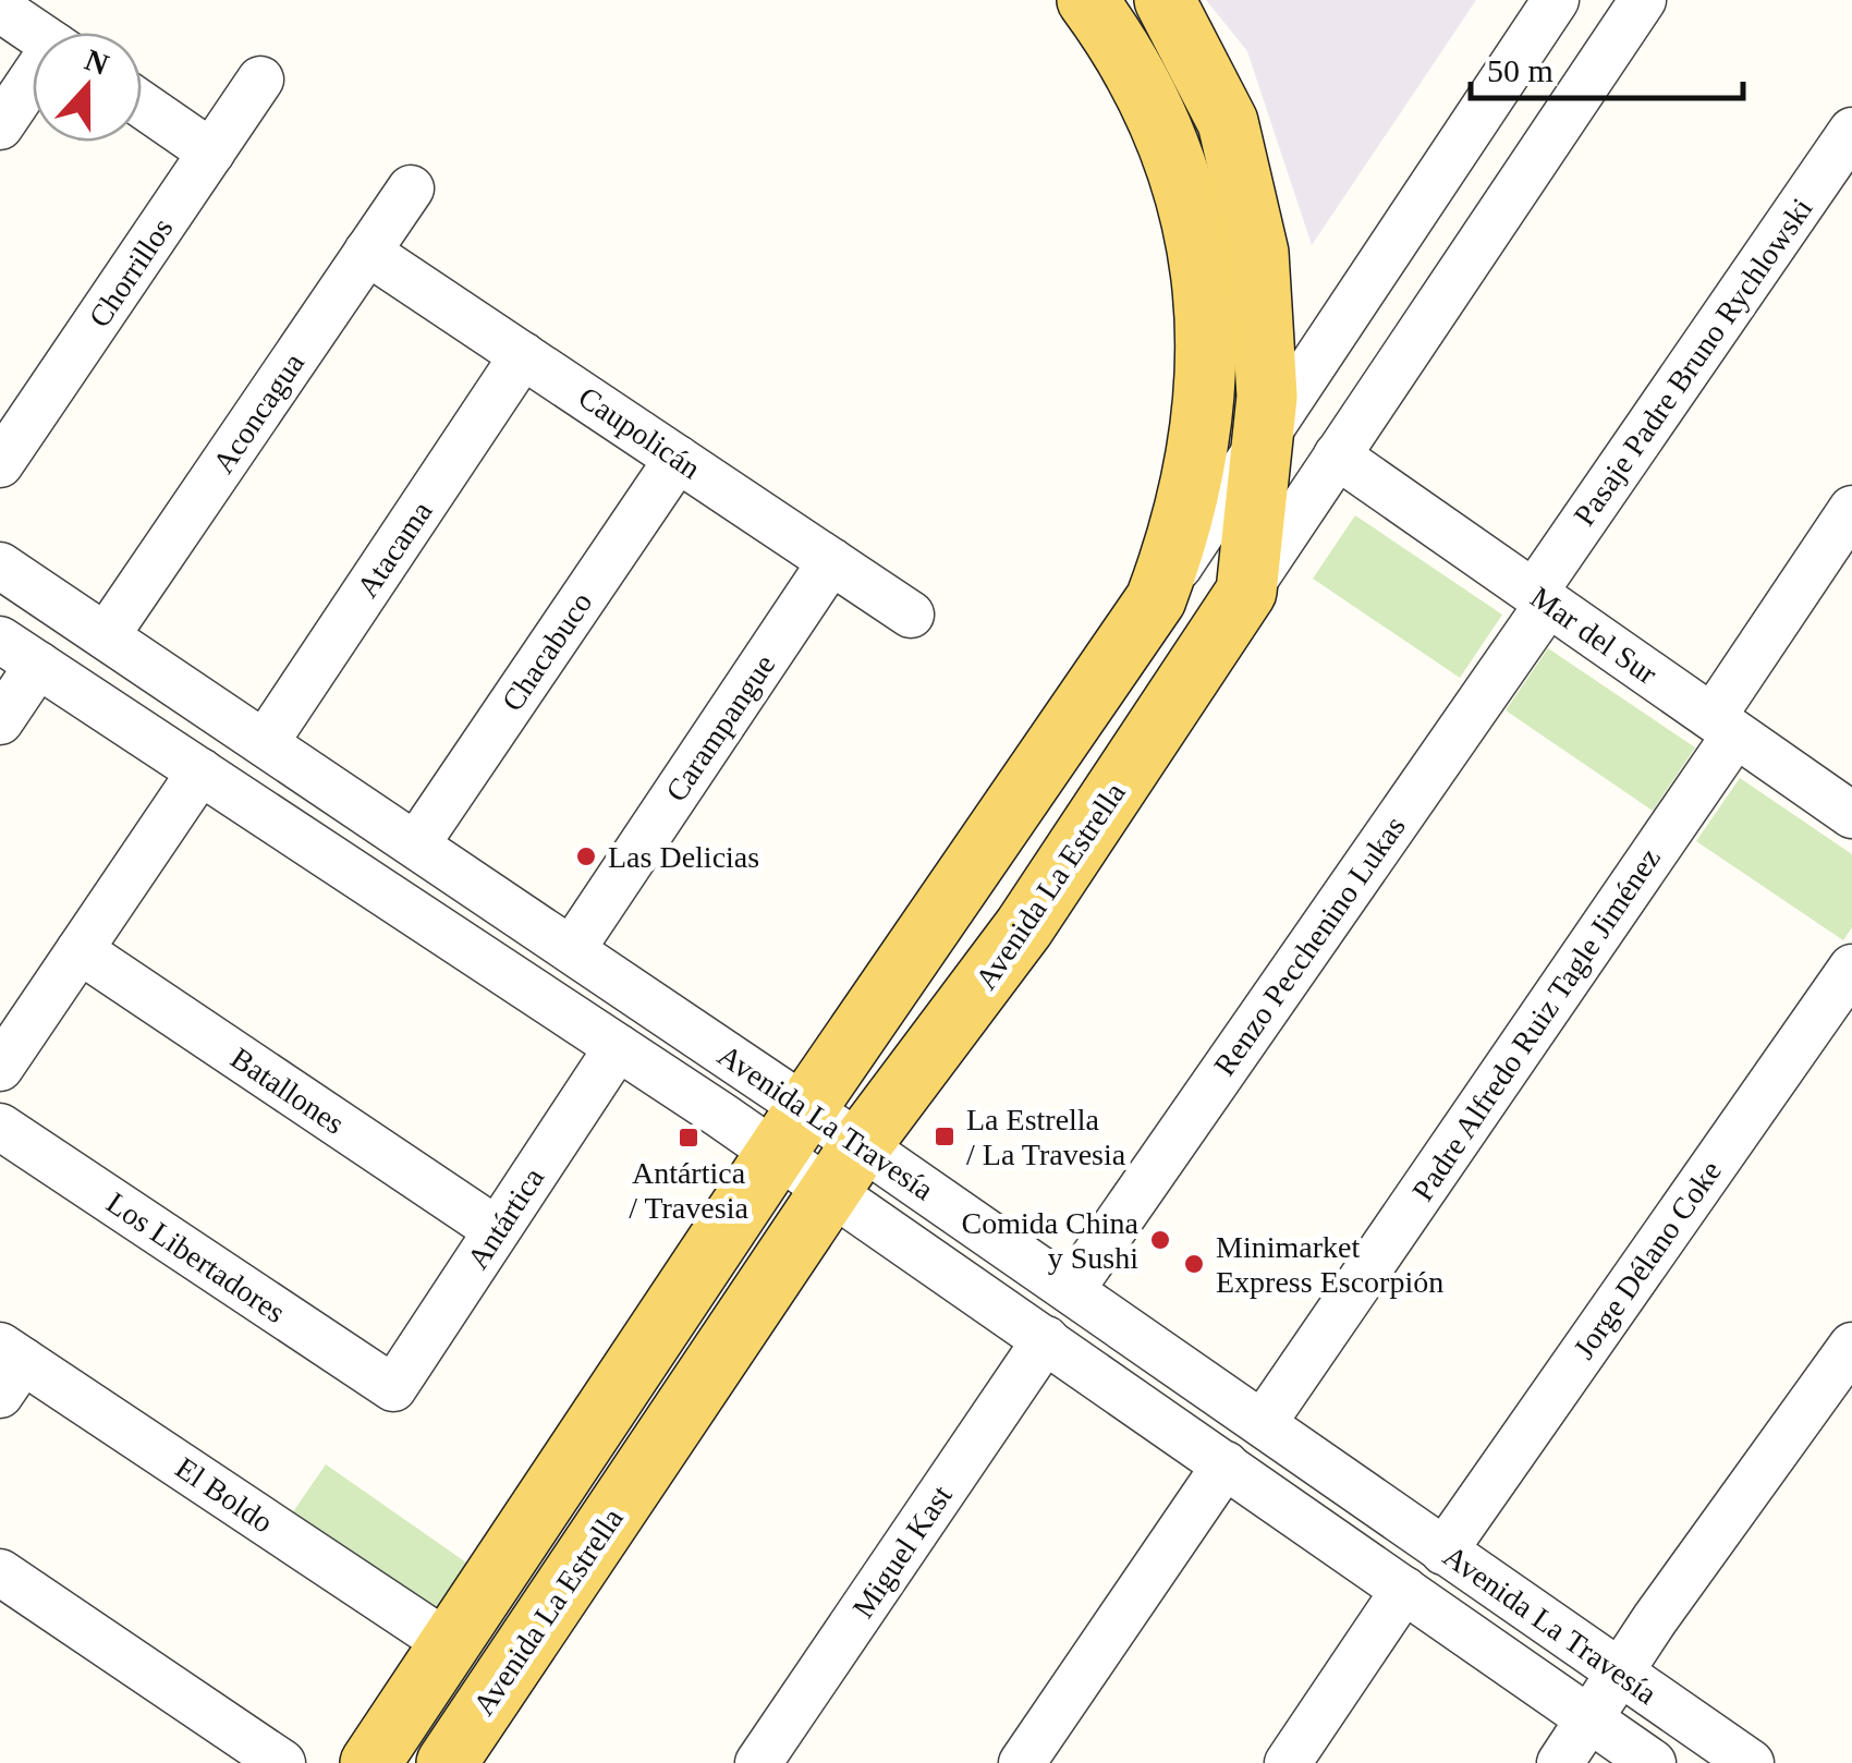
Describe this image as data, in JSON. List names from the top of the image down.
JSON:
{
  "streets": {
    "main road": ["Avenida La Estrella"],
    "street": [
      "Chorrillos",
      "Pasaje Padre Bruno Rychlowski",
      "Aconcagua",
      "Caupolicán",
      "Atacama",
      "Mar del Sur",
      "Chacabuco",
      "Carampangue",
      "Renzo Pecchenino Lukas",
      "Padre Alfredo Ruiz Tagle Jiménez",
      "Batallones",
      "Avenida La Travesía",
      "Antártica",
      "Los Libertadores",
      "Jorge Délano Coke",
      "El Boldo",
      "Miguel Kast"
    ]
  },
  "crossings": [
    ["Pasaje Padre Bruno Rychlowski", "Mar del Sur"],
    ["Pasaje Padre Bruno Rychlowski", "Renzo Pecchenino Lukas"],
    ["Aconcagua", "Caupolicán"],
    ["Aconcagua", "Avenida La Travesía"],
    ["Caupolicán", "Atacama"],
    ["Caupolicán", "Chacabuco"],
    ["Caupolicán", "Carampangue"],
    ["Atacama", "Avenida La Travesía"],
    ["Mar del Sur", "Avenida La Estrella"],
    ["Mar del Sur", "Renzo Pecchenino Lukas"],
    ["Mar del Sur", "Padre Alfredo Ruiz Tagle Jiménez"],
    ["Chacabuco", "Avenida La Travesía"],
    ["Carampangue", "Avenida La Travesía"],
    ["Avenida La Estrella", "Avenida La Travesía"],
    ["Renzo Pecchenino Lukas", "Avenida La Travesía"],
    ["Padre Alfredo Ruiz Tagle Jiménez", "Avenida La Travesía"],
    ["Batallones", "Antártica"],
    ["Avenida La Travesía", "Antártica"],
    ["Avenida La Travesía", "Jorge Délano Coke"],
    ["Avenida La Travesía", "Miguel Kast"],
    ["Antártica", "Los Libertadores"]
  ],
  "places": {
    "other": ["Las Delicias", "Comida China y Sushi", "Minimarket Express Escorpión"],
    "transit": ["La Estrella / La Travesia", "Antártica / Travesia"]
  },
  "scale_bar": "50 m",
  "north": "top"
}
